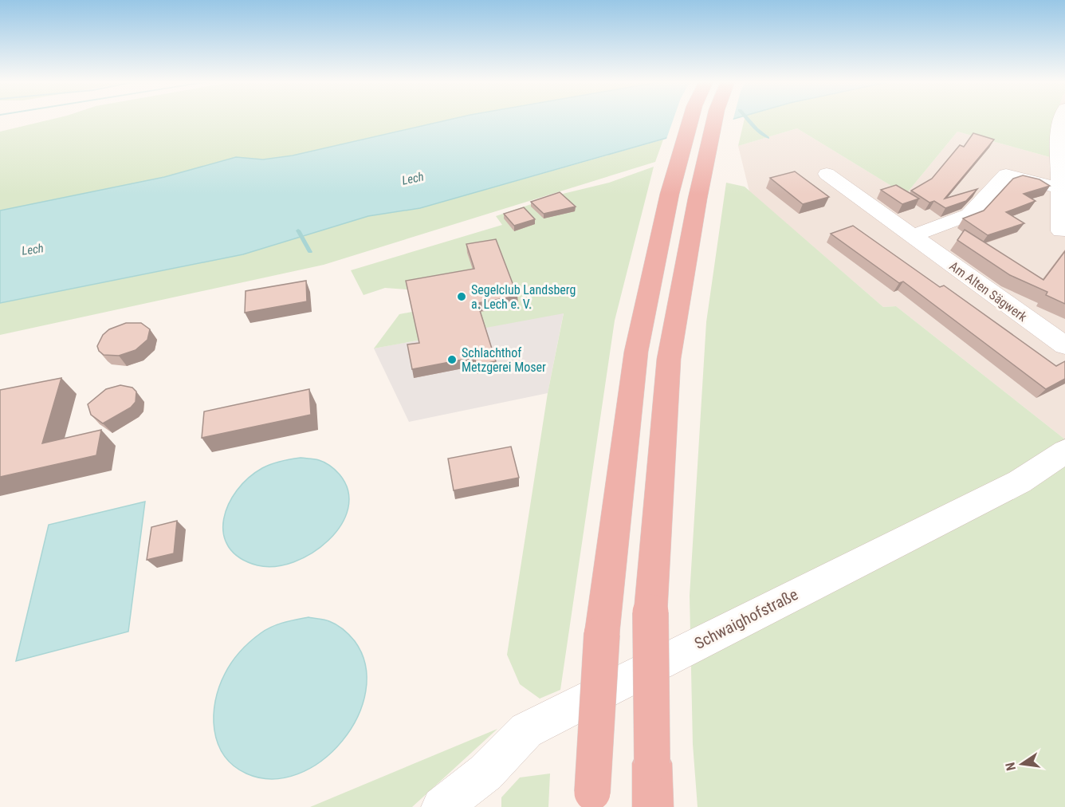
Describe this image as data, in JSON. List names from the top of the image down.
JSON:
{
  "streets": {
    "street": ["Am Alten Sägwerk", "Schwaighofstraße"]
  },
  "water": ["Lech"],
  "places": ["Segelclub Landsberg a. Lech e. V.", "Schlachthof Metzgerei Moser"],
  "north": "left"
}
